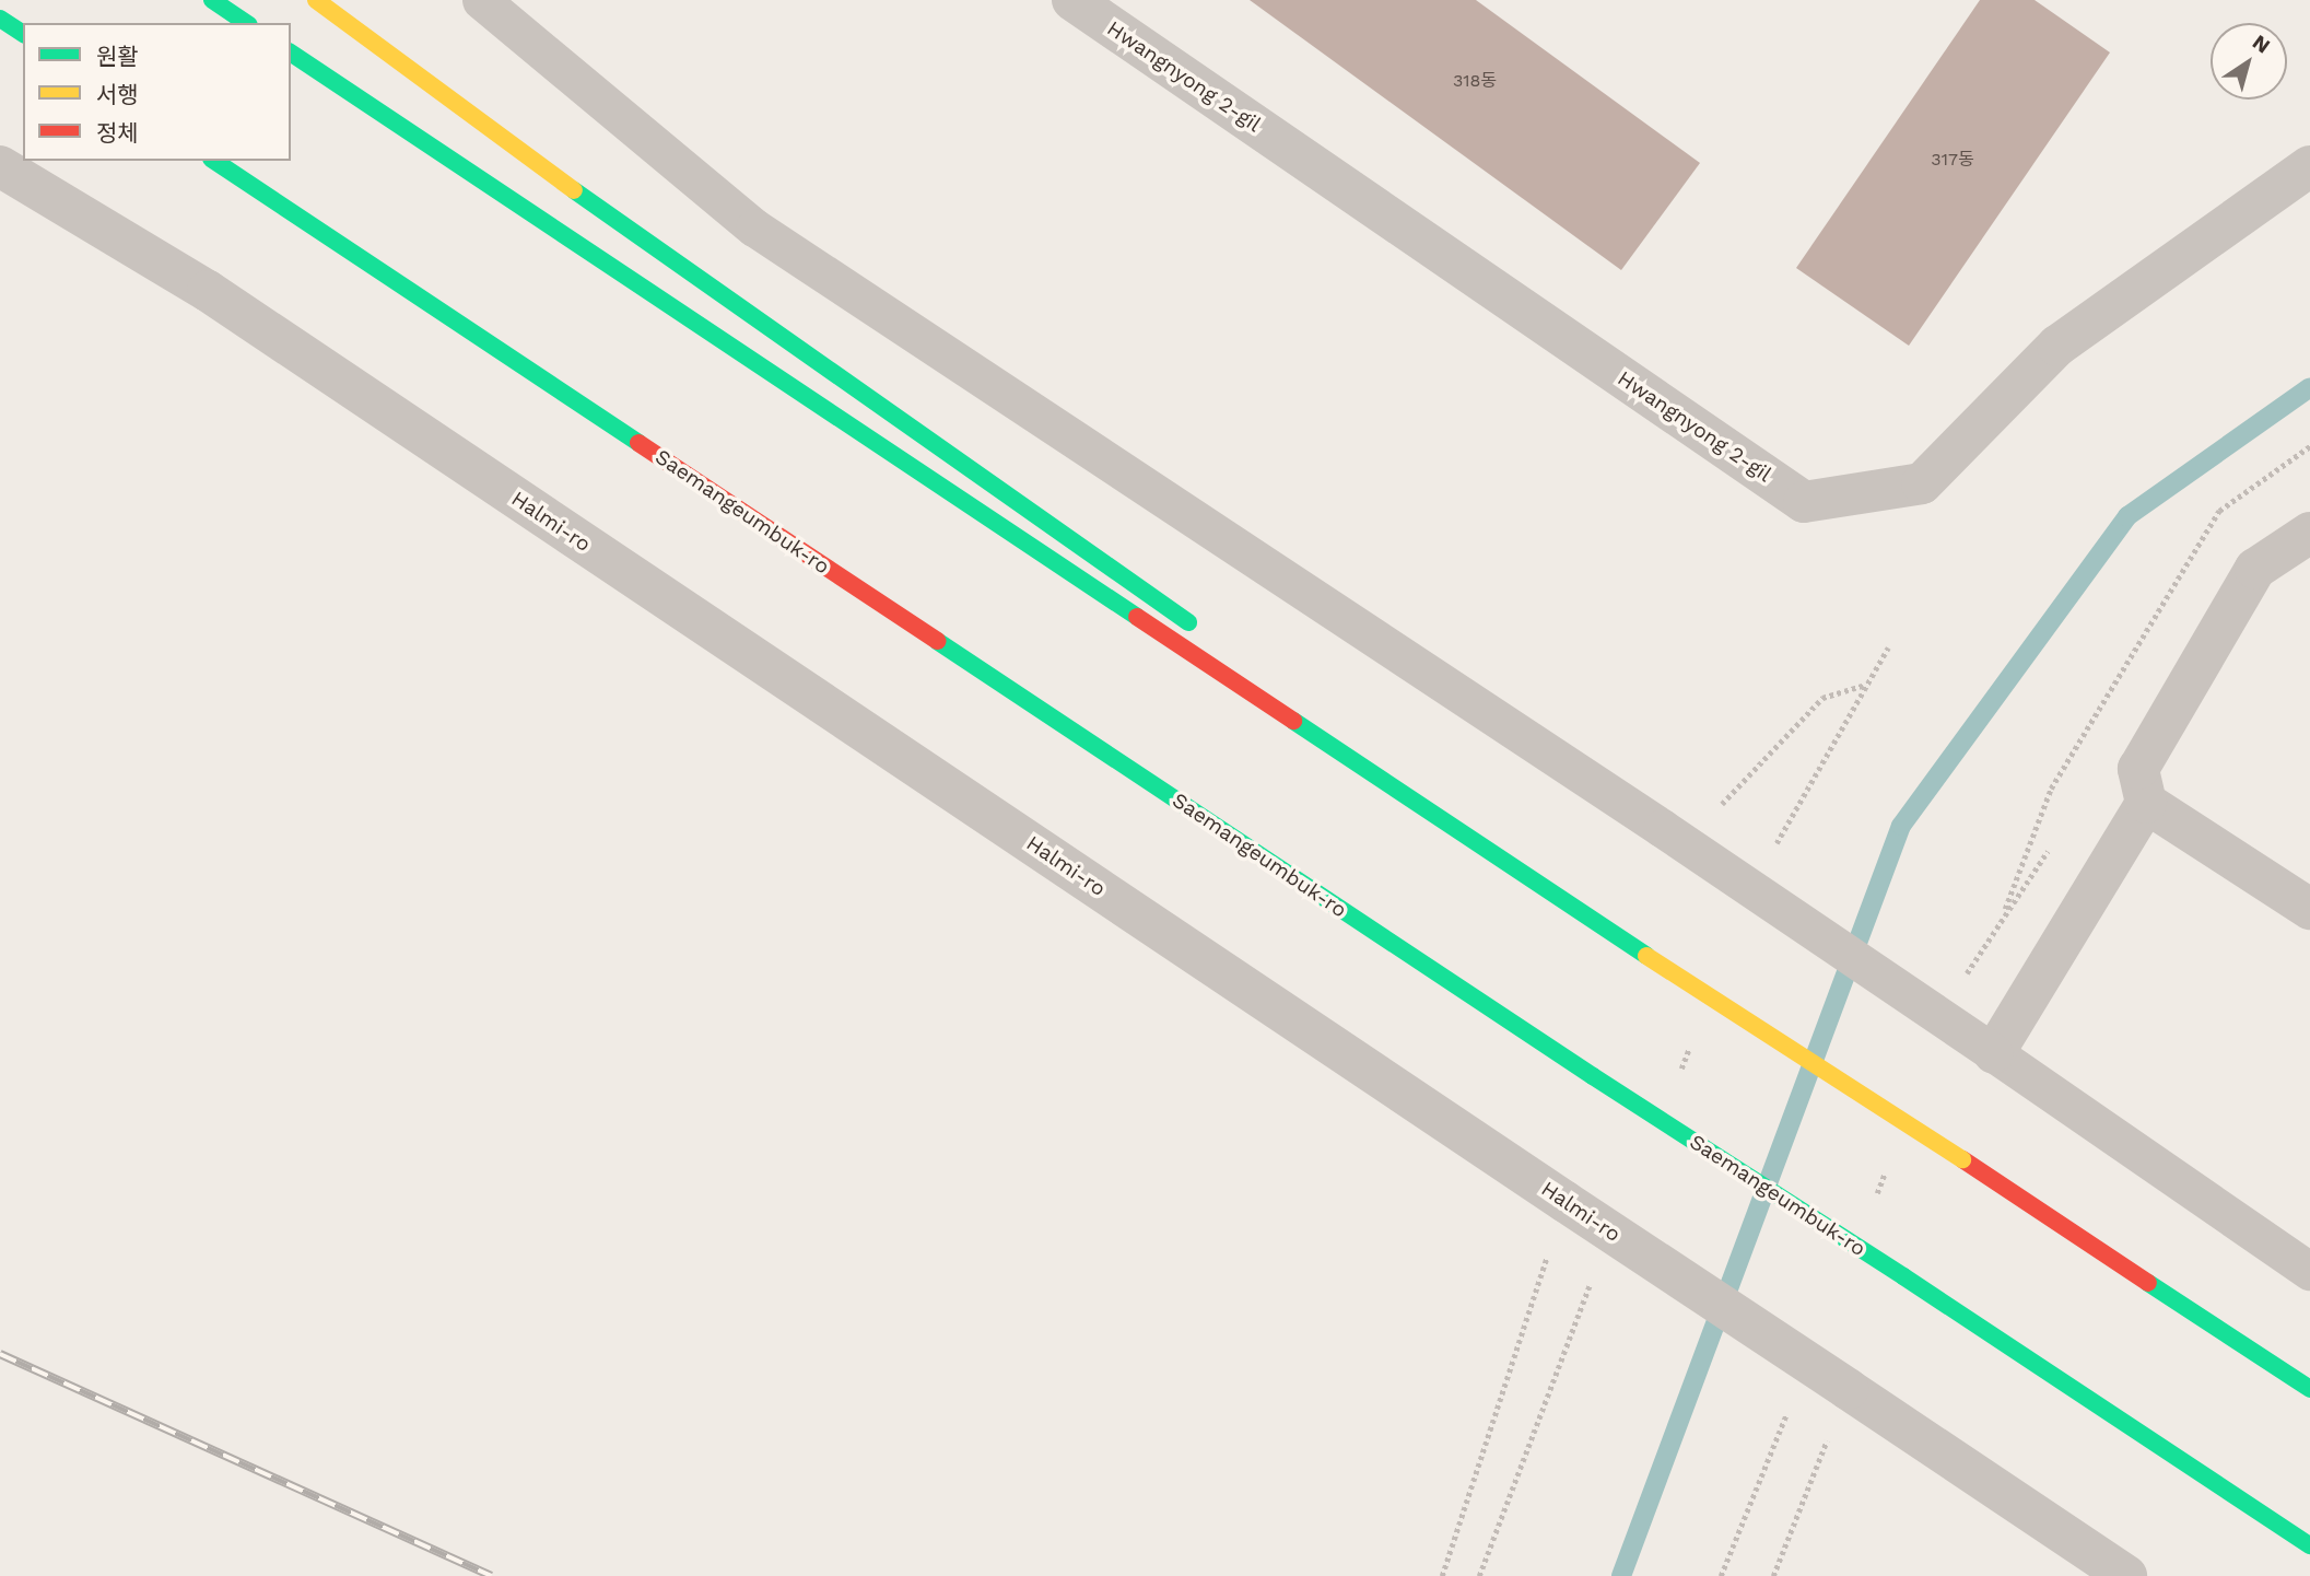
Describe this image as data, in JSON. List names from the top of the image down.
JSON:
{
  "streets": {
    "highway": ["Saemangeumbuk-ro"],
    "street": ["Hwangnyong 2-gil", "Halmi-ro"]
  },
  "house_numbers": ["318동", "317동"],
  "legend": ["원활", "서행", "정체"],
  "north": "top right"
}
